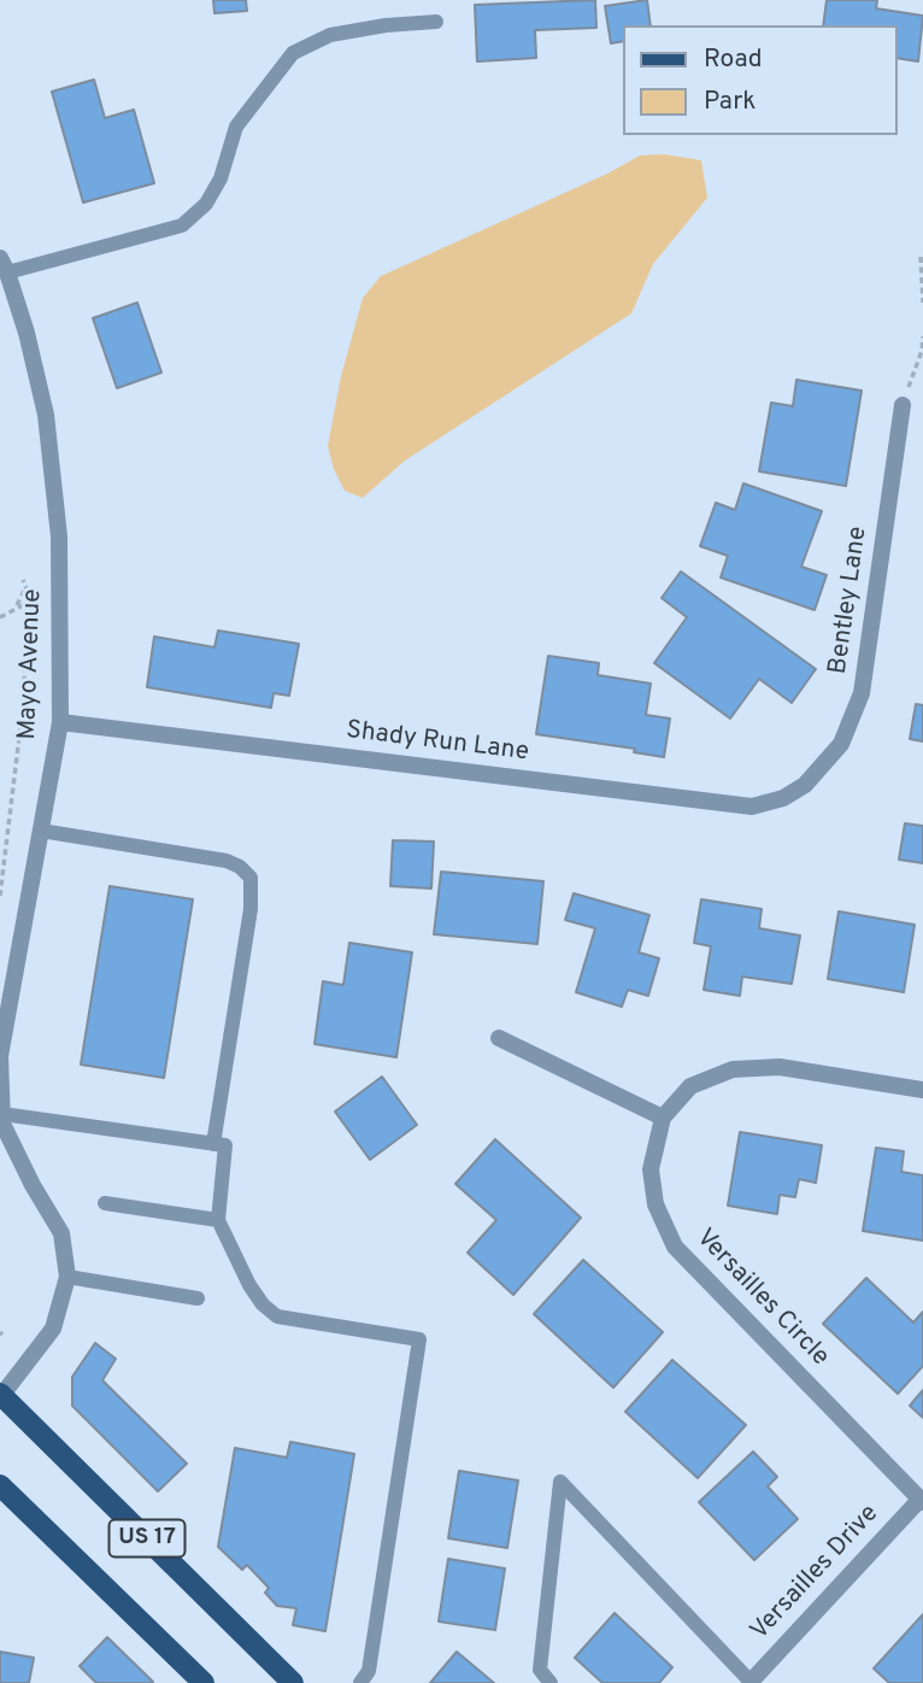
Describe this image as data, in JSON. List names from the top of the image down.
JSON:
{
  "streets": {
    "main road": ["US 17"],
    "street": [
      "Bentley Lane",
      "Mayo Avenue",
      "Shady Run Lane",
      "Versailles Circle",
      "Versailles Drive"
    ]
  },
  "crossings": [
    ["Bentley Lane", "Shady Run Lane"],
    ["Mayo Avenue", "Shady Run Lane"],
    ["Mayo Avenue", "US 17"],
    ["Versailles Circle", "Versailles Drive"]
  ],
  "legend": ["Road", "Park"]
}
